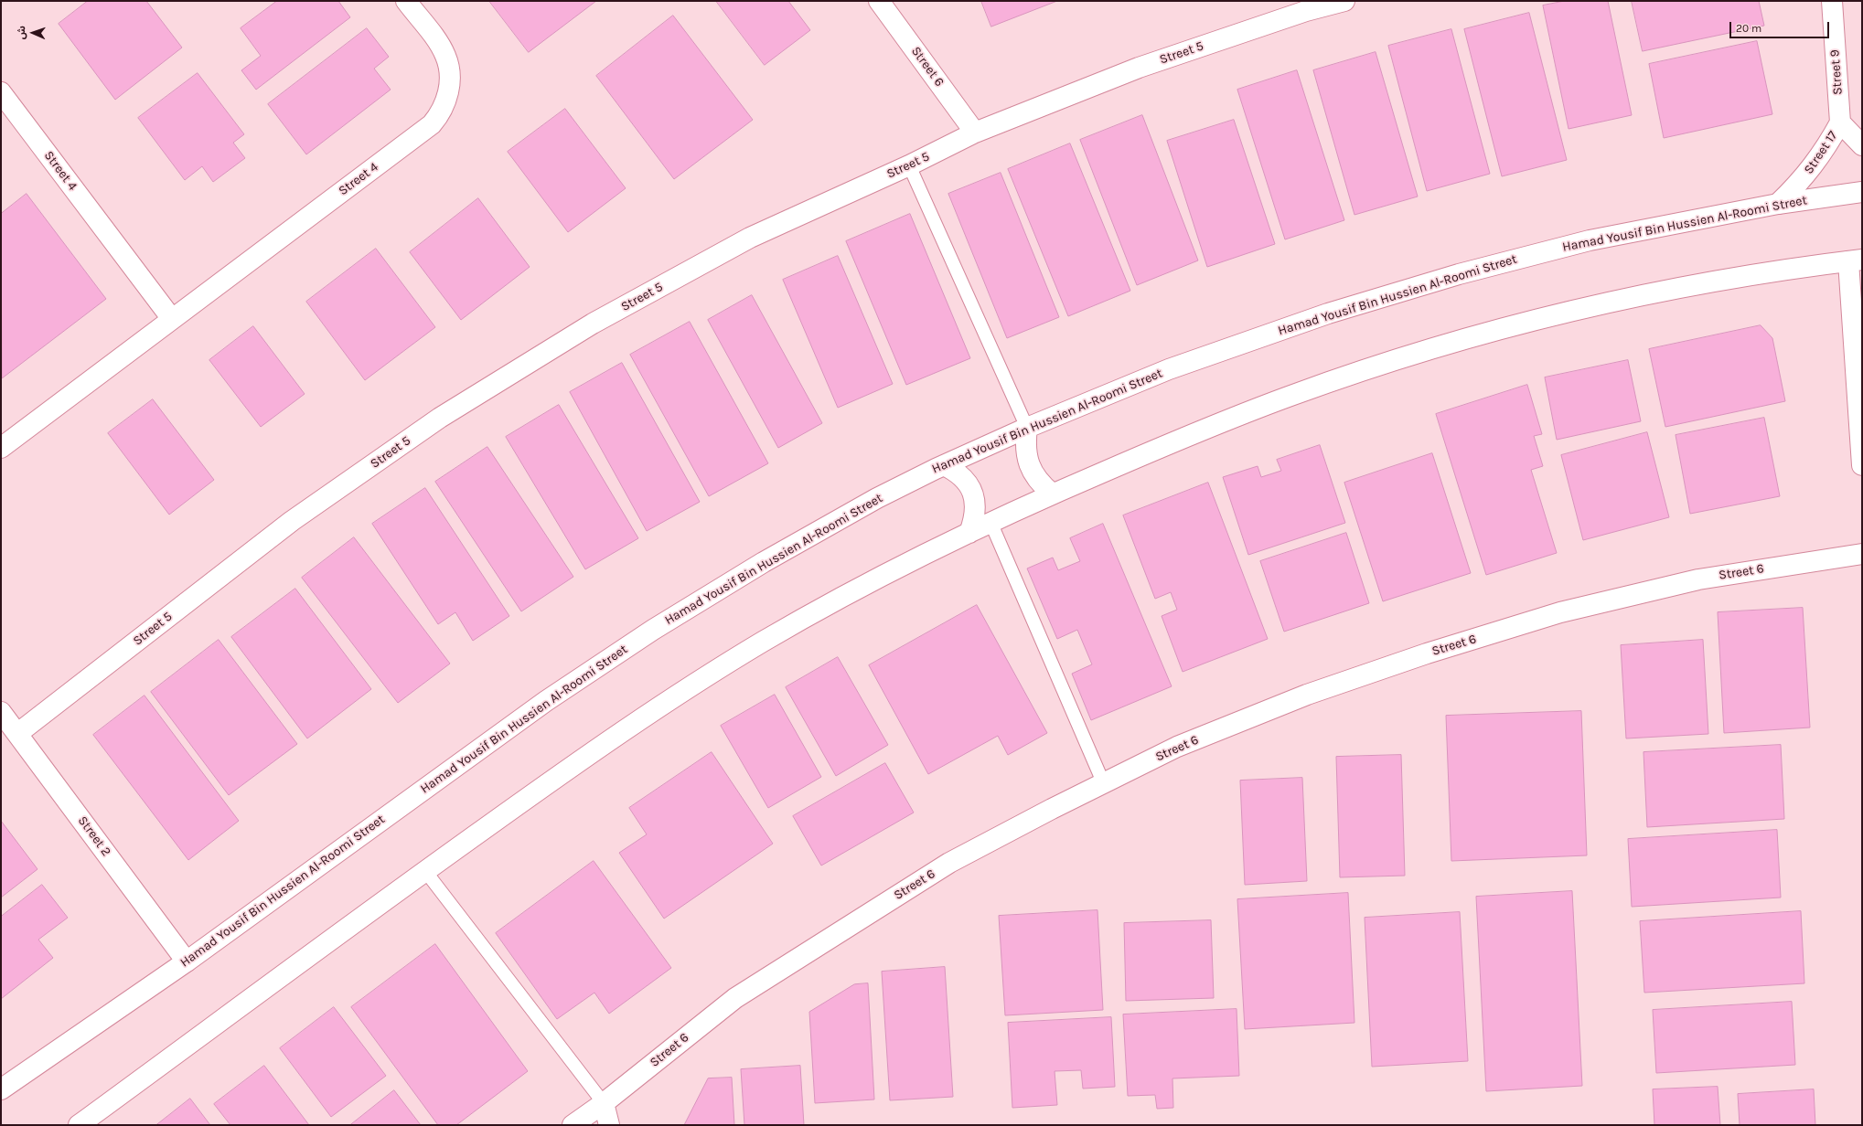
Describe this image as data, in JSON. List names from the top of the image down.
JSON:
{
  "streets": {
    "street": [
      "Street 5",
      "Street 6",
      "Street 9",
      "Street 17",
      "Street 4",
      "Hamad Yousif Bin Hussien Al-Roomi Street",
      "Street 2"
    ]
  },
  "crossings": [
    ["Street 5", "Street 6"],
    ["Street 5", "Street 2"],
    ["Street 9", "Street 17"],
    ["Street 17", "Hamad Yousif Bin Hussien Al-Roomi Street"],
    ["Hamad Yousif Bin Hussien Al-Roomi Street", "Street 2"]
  ],
  "scale_bar": "20 m",
  "north": "left"
}
